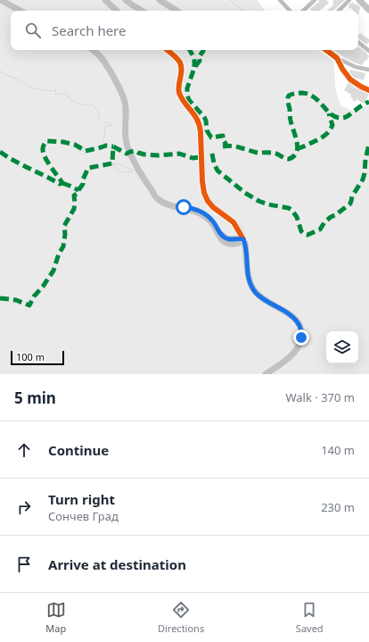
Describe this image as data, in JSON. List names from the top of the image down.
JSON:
{
  "scale_bar": "100 m",
  "page": {
    "search": "Search here",
    "scale": "100 m",
    "heading": ["5 min", "Walk · 370 m"],
    "list": [
      ["Continue", "140 m"],
      ["Turn right", "Сончев Град", "230 m"],
      "Arrive at destination"
    ],
    "nav": ["Map", "Directions", "Saved"]
  }
}
